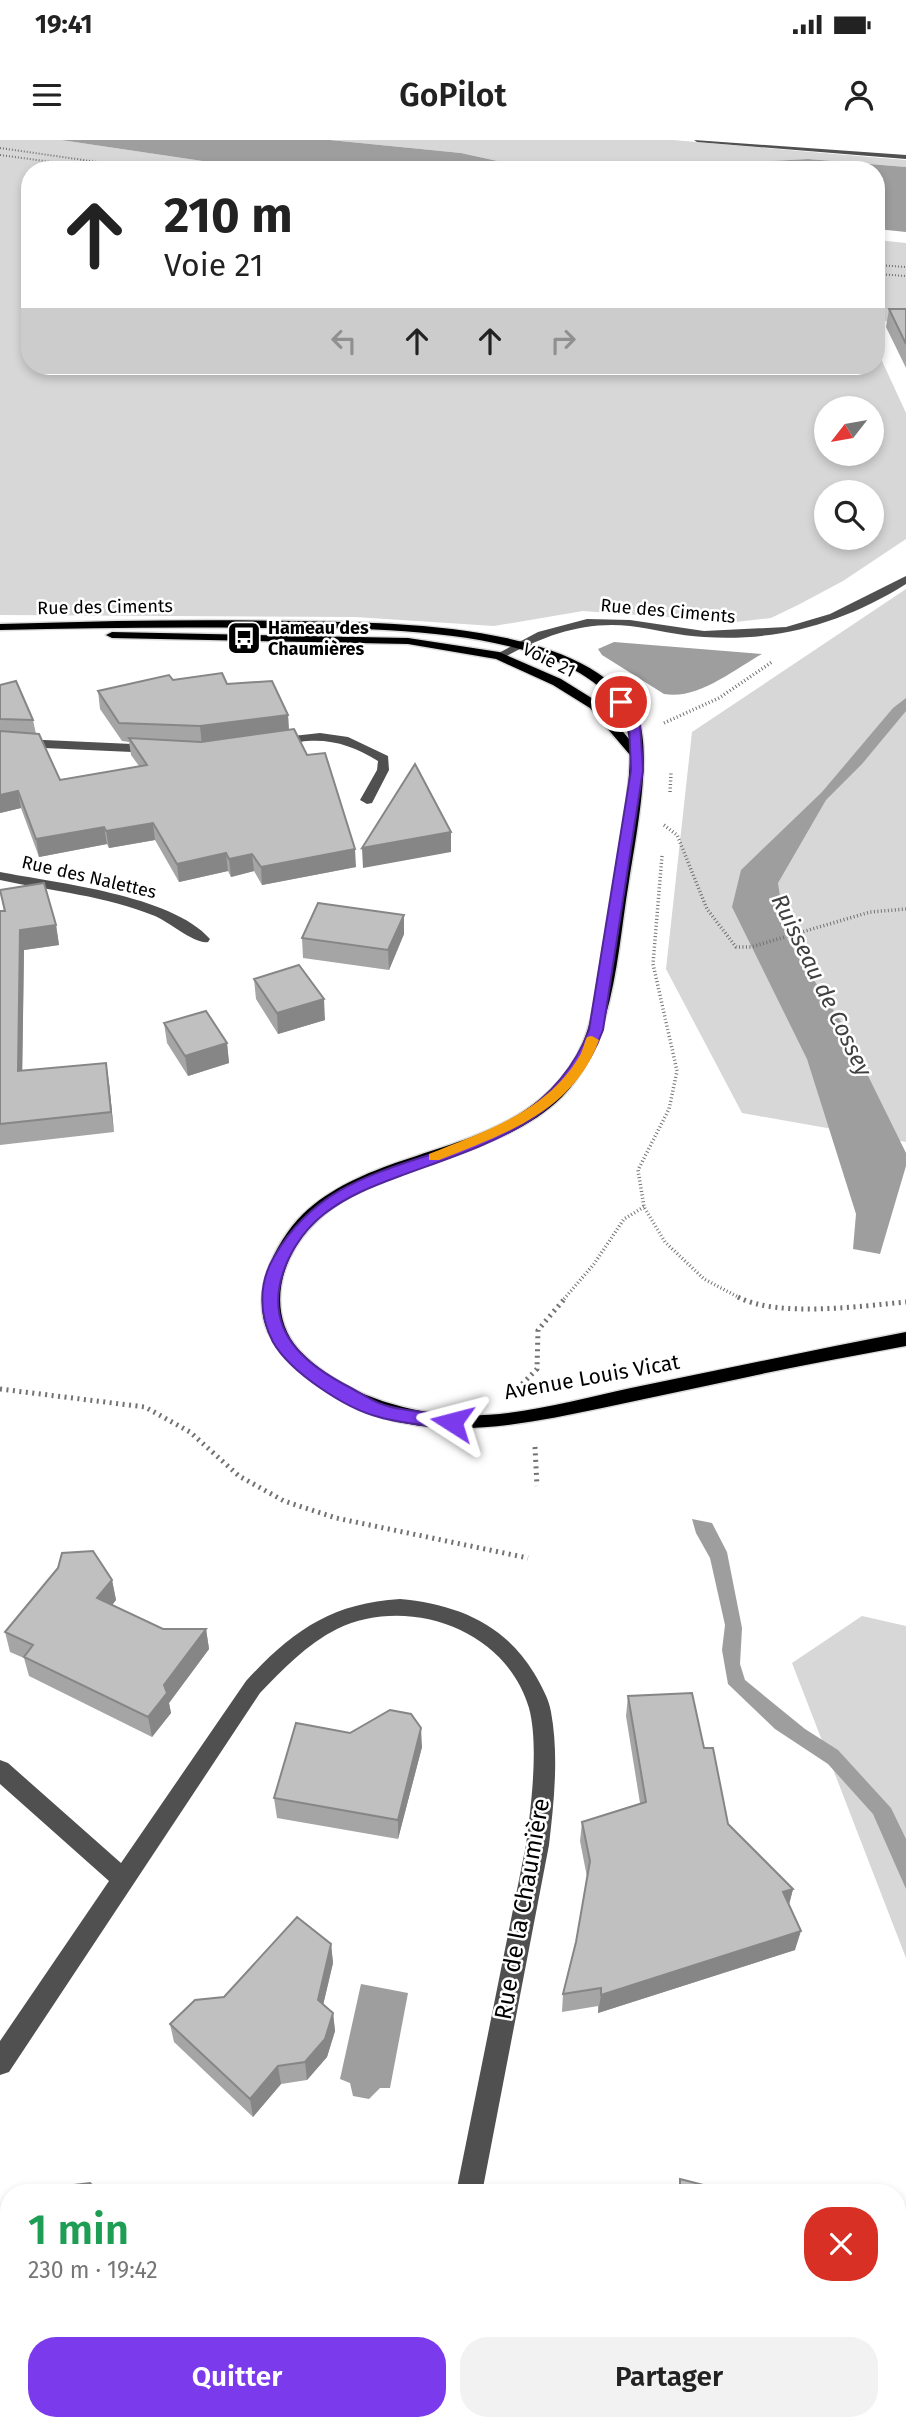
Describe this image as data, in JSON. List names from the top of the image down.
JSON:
{
  "streets": {
    "main road": ["Rue des Ciments", "Voie 21", "Avenue Louis Vicat"],
    "street": ["Rue des Nalettes", "Rue de la Chaumière"]
  },
  "crossings": [
    ["Rue des Ciments", "Voie 21"],
    ["Voie 21", "Avenue Louis Vicat"]
  ],
  "water": ["Ruisseau de Cossey"],
  "places": {
    "bus stop": ["Hameau des Chaumières"]
  },
  "north": "bottom left",
  "page": {
    "status": "19:41",
    "header": "GoPilot",
    "turn": ["210 m", "Voie 21"],
    "heading": ["1 min", "230 m · 19:42"],
    "buttons": ["Quitter", "Partager"]
  }
}
